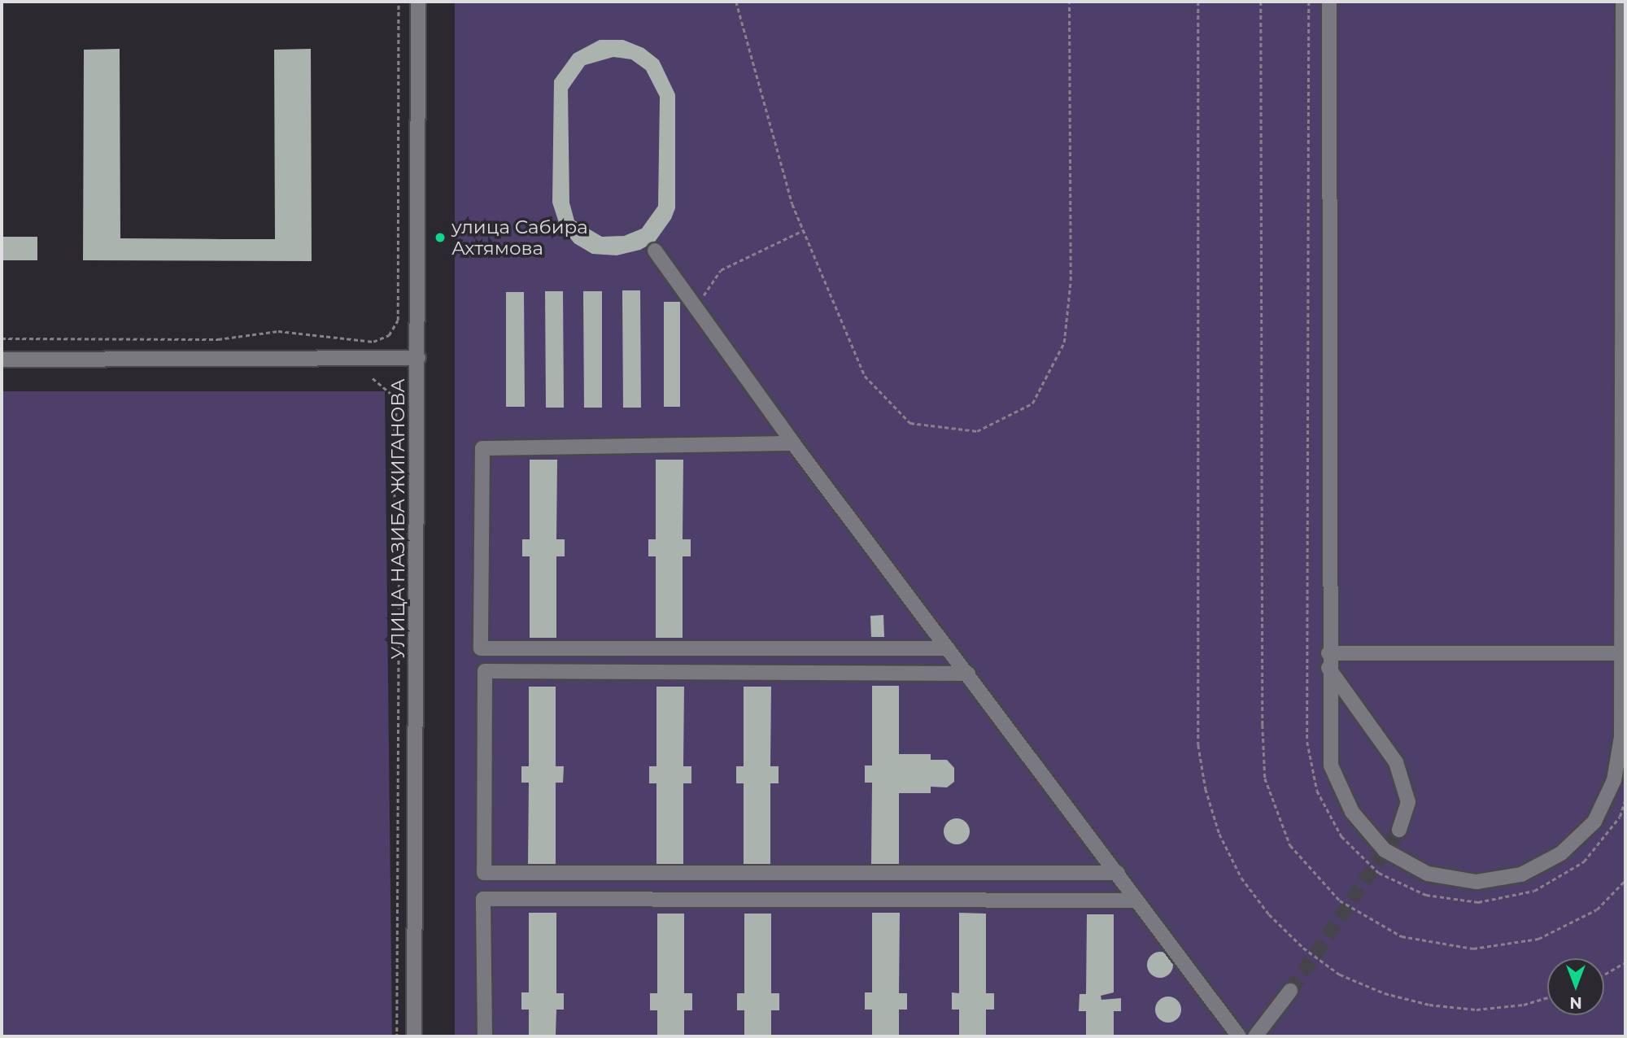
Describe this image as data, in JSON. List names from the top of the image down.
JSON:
{
  "streets": {
    "street": ["УЛИЦА НАЗИБА ЖИГАНОВА"]
  },
  "places": ["улица Сабира Ахтямова"],
  "north": "bottom"
}
